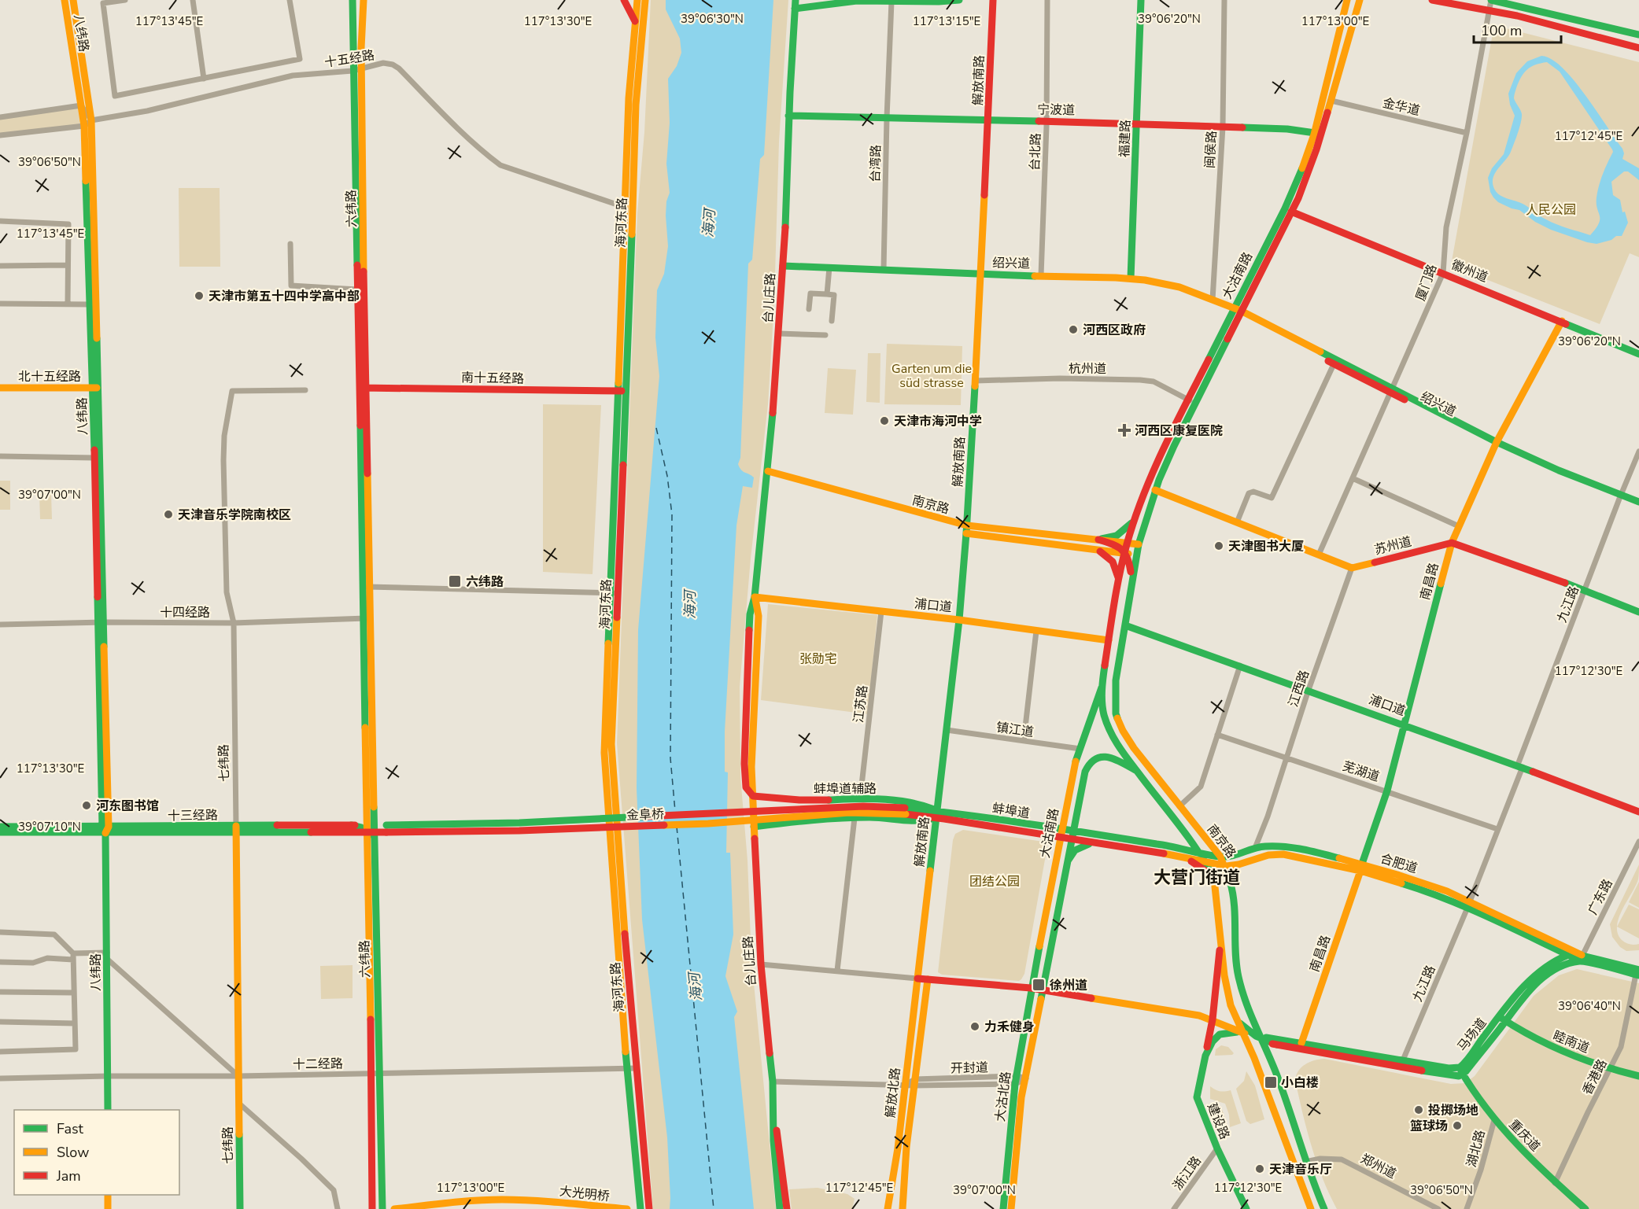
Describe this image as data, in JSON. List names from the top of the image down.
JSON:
{
  "streets": {
    "main road": [
      "八纬路",
      "解放南路",
      "宁波道",
      "福建路",
      "六纬路",
      "海河东路",
      "绍兴道",
      "徽州道",
      "大沽南路",
      "台儿庄路",
      "北十五经路",
      "南十五经路",
      "南京路",
      "苏州道",
      "南昌路",
      "浦口道",
      "七纬路",
      "蚌埠道辅路",
      "蚌埠道",
      "金阜桥",
      "十三经路",
      "合肥道",
      "马场道",
      "睦南道",
      "解放北路",
      "大沽北路",
      "建设路",
      "重庆道",
      "大光明桥"
    ],
    "street": [
      "十五经路",
      "金华道",
      "闽侯路",
      "台北路",
      "台湾路",
      "厦门路",
      "杭州道",
      "九江路",
      "十四经路",
      "江西路",
      "江苏路",
      "镇江道",
      "芜湖道",
      "广东路",
      "十二经路",
      "开封道",
      "香港路",
      "湖北路",
      "郑州道",
      "浙江路"
    ]
  },
  "crossings": [
    ["八纬路", "十五经路"],
    ["八纬路", "北十五经路"],
    ["八纬路", "十四经路"],
    ["八纬路", "十三经路"],
    ["八纬路", "十二经路"],
    ["十五经路", "六纬路"],
    ["十五经路", "海河东路"],
    ["解放南路", "宁波道"],
    ["解放南路", "绍兴道"],
    ["解放南路", "杭州道"],
    ["解放南路", "南京路"],
    ["解放南路", "浦口道"],
    ["解放南路", "镇江道"],
    ["解放南路", "蚌埠道辅路"],
    ["解放南路", "蚌埠道"],
    ["解放南路", "解放北路"],
    ["金华道", "大沽南路"],
    ["金华道", "厦门路"],
    ["宁波道", "福建路"],
    ["宁波道", "闽侯路"],
    ["宁波道", "台北路"],
    ["宁波道", "台湾路"],
    ["宁波道", "大沽南路"],
    ["宁波道", "台儿庄路"],
    ["福建路", "绍兴道"],
    ["闽侯路", "绍兴道"],
    ["台北路", "绍兴道"],
    ["台湾路", "绍兴道"],
    ["六纬路", "南十五经路"],
    ["六纬路", "十四经路"],
    ["六纬路", "十三经路"],
    ["六纬路", "十二经路"],
    ["海河东路", "南十五经路"],
    ["海河东路", "十二经路"],
    ["绍兴道", "大沽南路"],
    ["绍兴道", "厦门路"],
    ["绍兴道", "台儿庄路"],
    ["绍兴道", "南昌路"],
    ["绍兴道", "九江路"],
    ["徽州道", "大沽南路"],
    ["徽州道", "厦门路"],
    ["徽州道", "南昌路"],
    ["大沽南路", "杭州道"],
    ["大沽南路", "南京路"],
    ["大沽南路", "镇江道"],
    ["大沽南路", "蚌埠道"],
    ["大沽南路", "大沽北路"],
    ["台儿庄路", "南京路"],
    ["台儿庄路", "浦口道"],
    ["台儿庄路", "蚌埠道辅路"],
    ["台儿庄路", "蚌埠道"],
    ["台儿庄路", "开封道"],
    ["南京路", "浦口道"],
    ["南京路", "蚌埠道"],
    ["南京路", "合肥道"],
    ["南京路", "建设路"],
    ["南京路", "郑州道"],
    ["苏州道", "南昌路"],
    ["苏州道", "江西路"],
    ["南昌路", "浦口道"],
    ["南昌路", "芜湖道"],
    ["南昌路", "合肥道"],
    ["九江路", "浦口道"],
    ["九江路", "芜湖道"],
    ["九江路", "合肥道"],
    ["浦口道", "江西路"],
    ["浦口道", "江苏路"],
    ["十四经路", "七纬路"],
    ["江西路", "芜湖道"],
    ["江西路", "合肥道"],
    ["江苏路", "蚌埠道辅路"],
    ["七纬路", "十三经路"],
    ["七纬路", "十二经路"],
    ["蚌埠道辅路", "蚌埠道"],
    ["蚌埠道", "金阜桥"],
    ["蚌埠道", "合肥道"],
    ["金阜桥", "十三经路"],
    ["合肥道", "广东路"],
    ["合肥道", "马场道"],
    ["广东路", "马场道"],
    ["马场道", "睦南道"],
    ["马场道", "香港路"],
    ["马场道", "重庆道"],
    ["睦南道", "香港路"],
    ["开封道", "解放北路"],
    ["开封道", "大沽北路"],
    ["香港路", "重庆道"],
    ["建设路", "浙江路"],
    ["重庆道", "湖北路"]
  ],
  "districts": ["大营门街道"],
  "water": ["海河"],
  "parks": [
    "人民公园",
    "Garten um die süd strasse",
    "张勋宅",
    "团结公园"
  ],
  "places": {
    "other": [
      "天津市第五十四中学高中部",
      "河西区政府",
      "天津市海河中学",
      "天津音乐学院南校区",
      "天津图书大厦",
      "河东图书馆",
      "力禾健身",
      "投掷场地",
      "篮球场",
      "天津音乐厅"
    ],
    "health": ["河西区康复医院"],
    "transit": ["六纬路", "徐州道", "小白楼"]
  },
  "legend": ["Fast", "Slow", "Jam"],
  "scale_bar": "100 m",
  "coordinates": [
    "39°06'30\"N",
    "39°06'20\"N",
    "117°13'30\"E",
    "117°13'45\"E",
    "117°13'15\"E",
    "117°13'00\"E",
    "117°12'45\"E",
    "39°06'50\"N",
    "39°07'00\"N",
    "117°12'30\"E",
    "39°07'10\"N",
    "39°06'40\"N"
  ]
}
